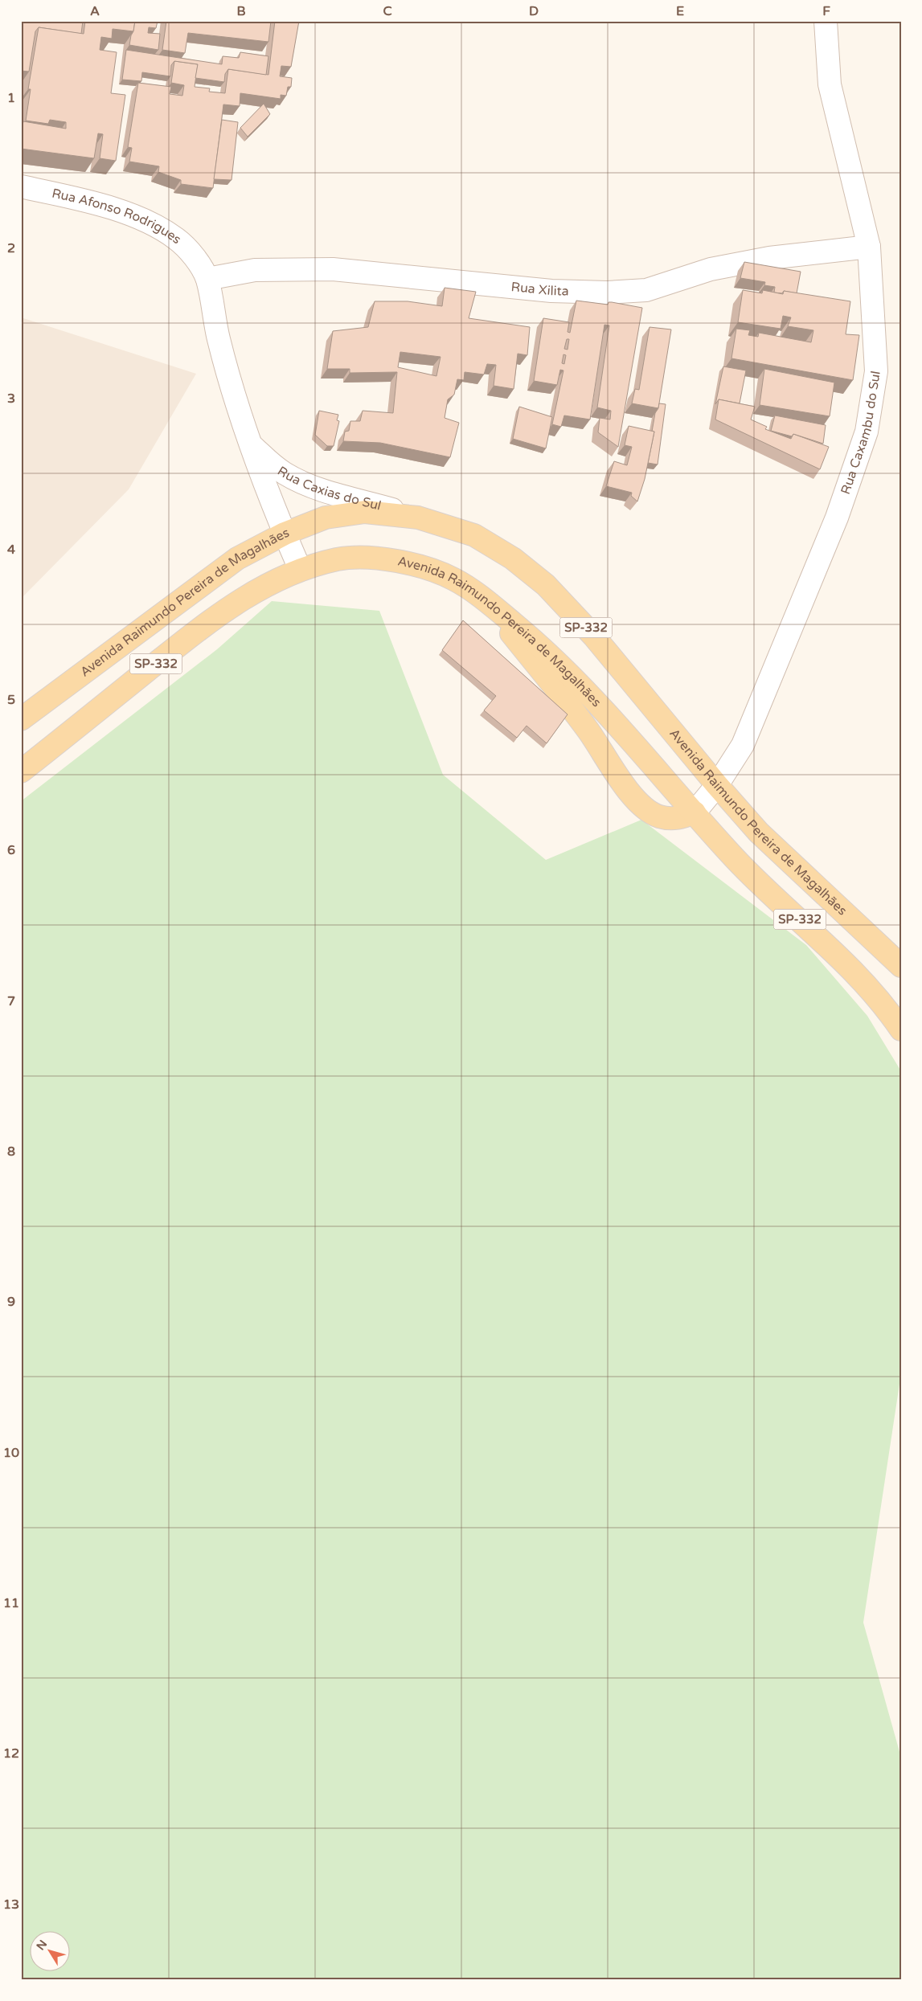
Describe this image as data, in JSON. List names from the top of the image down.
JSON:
{
  "streets": {
    "main road": ["Avenida Raimundo Pereira de Magalhães", "SP-332"],
    "street": [
      "Rua Afonso Rodrigues",
      "Rua Xilita",
      "Rua Caxambu do Sul",
      "Rua Caxias do Sul"
    ]
  },
  "crossings": [
    ["Rua Afonso Rodrigues", "Rua Xilita"],
    ["Rua Afonso Rodrigues", "Rua Caxias do Sul"],
    ["Rua Xilita", "Rua Caxambu do Sul"],
    ["Rua Xilita", "Rua Caxias do Sul"],
    ["Rua Caxambu do Sul", "Avenida Raimundo Pereira de Magalhães"],
    ["Rua Caxias do Sul", "Avenida Raimundo Pereira de Magalhães"]
  ],
  "north": "top left",
  "grid": {
    "columns": [
      "A",
      "B",
      "C",
      "D",
      "E",
      "F"
    ],
    "rows": [
      "1",
      "2",
      "3",
      "4",
      "5",
      "6",
      "7",
      "8",
      "9",
      "10",
      "11",
      "12",
      "13"
    ]
  }
}
